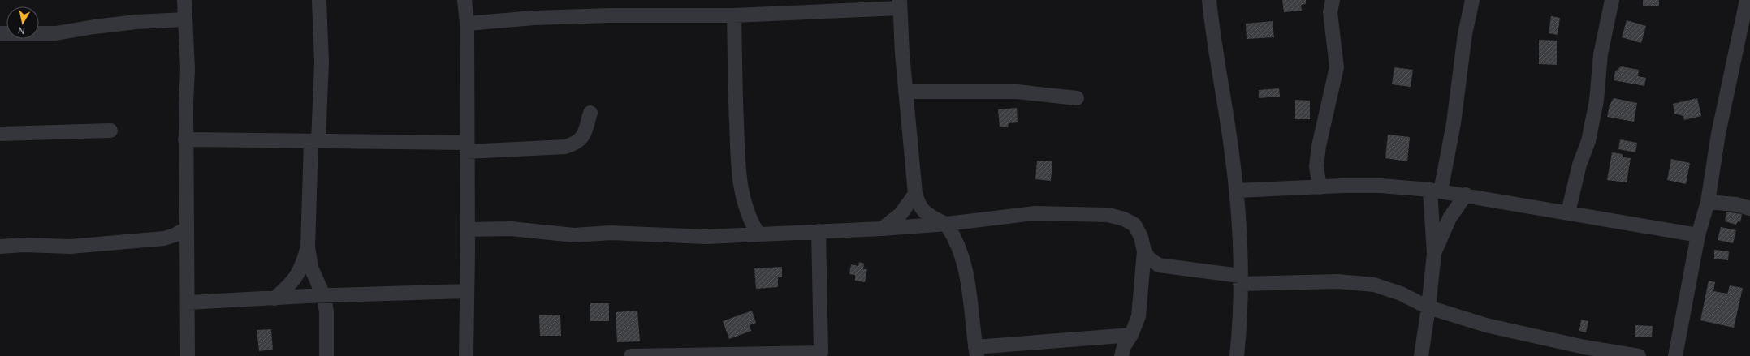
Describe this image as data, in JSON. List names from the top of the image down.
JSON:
{
  "north": "bottom"
}
